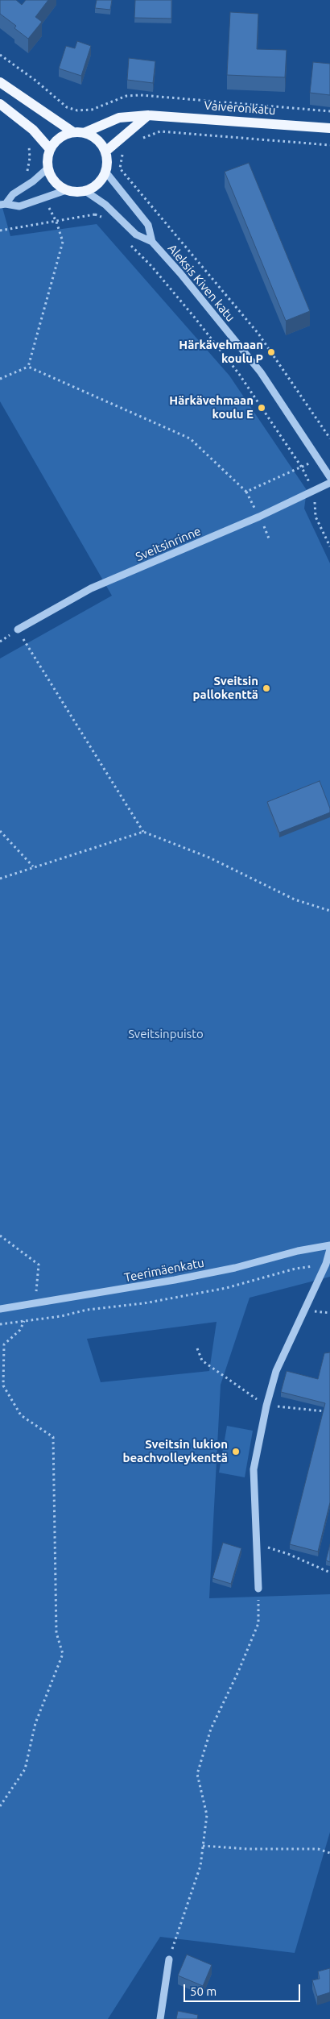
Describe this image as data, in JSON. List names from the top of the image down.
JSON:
{
  "streets": {
    "main road": ["Vaiveronkatu"],
    "street": ["Aleksis Kiven katu", "Sveitsinrinne", "Teerimäenkatu"]
  },
  "crossings": [
    ["Vaiveronkatu", "Aleksis Kiven katu"]
  ],
  "parks": ["Sveitsinpuisto"],
  "places": [
    "Härkävehmaan koulu P",
    "Härkävehmaan koulu E",
    "Sveitsin pallokenttä",
    "Sveitsin lukion beachvolleykenttä"
  ],
  "scale_bar": "50 m"
}
